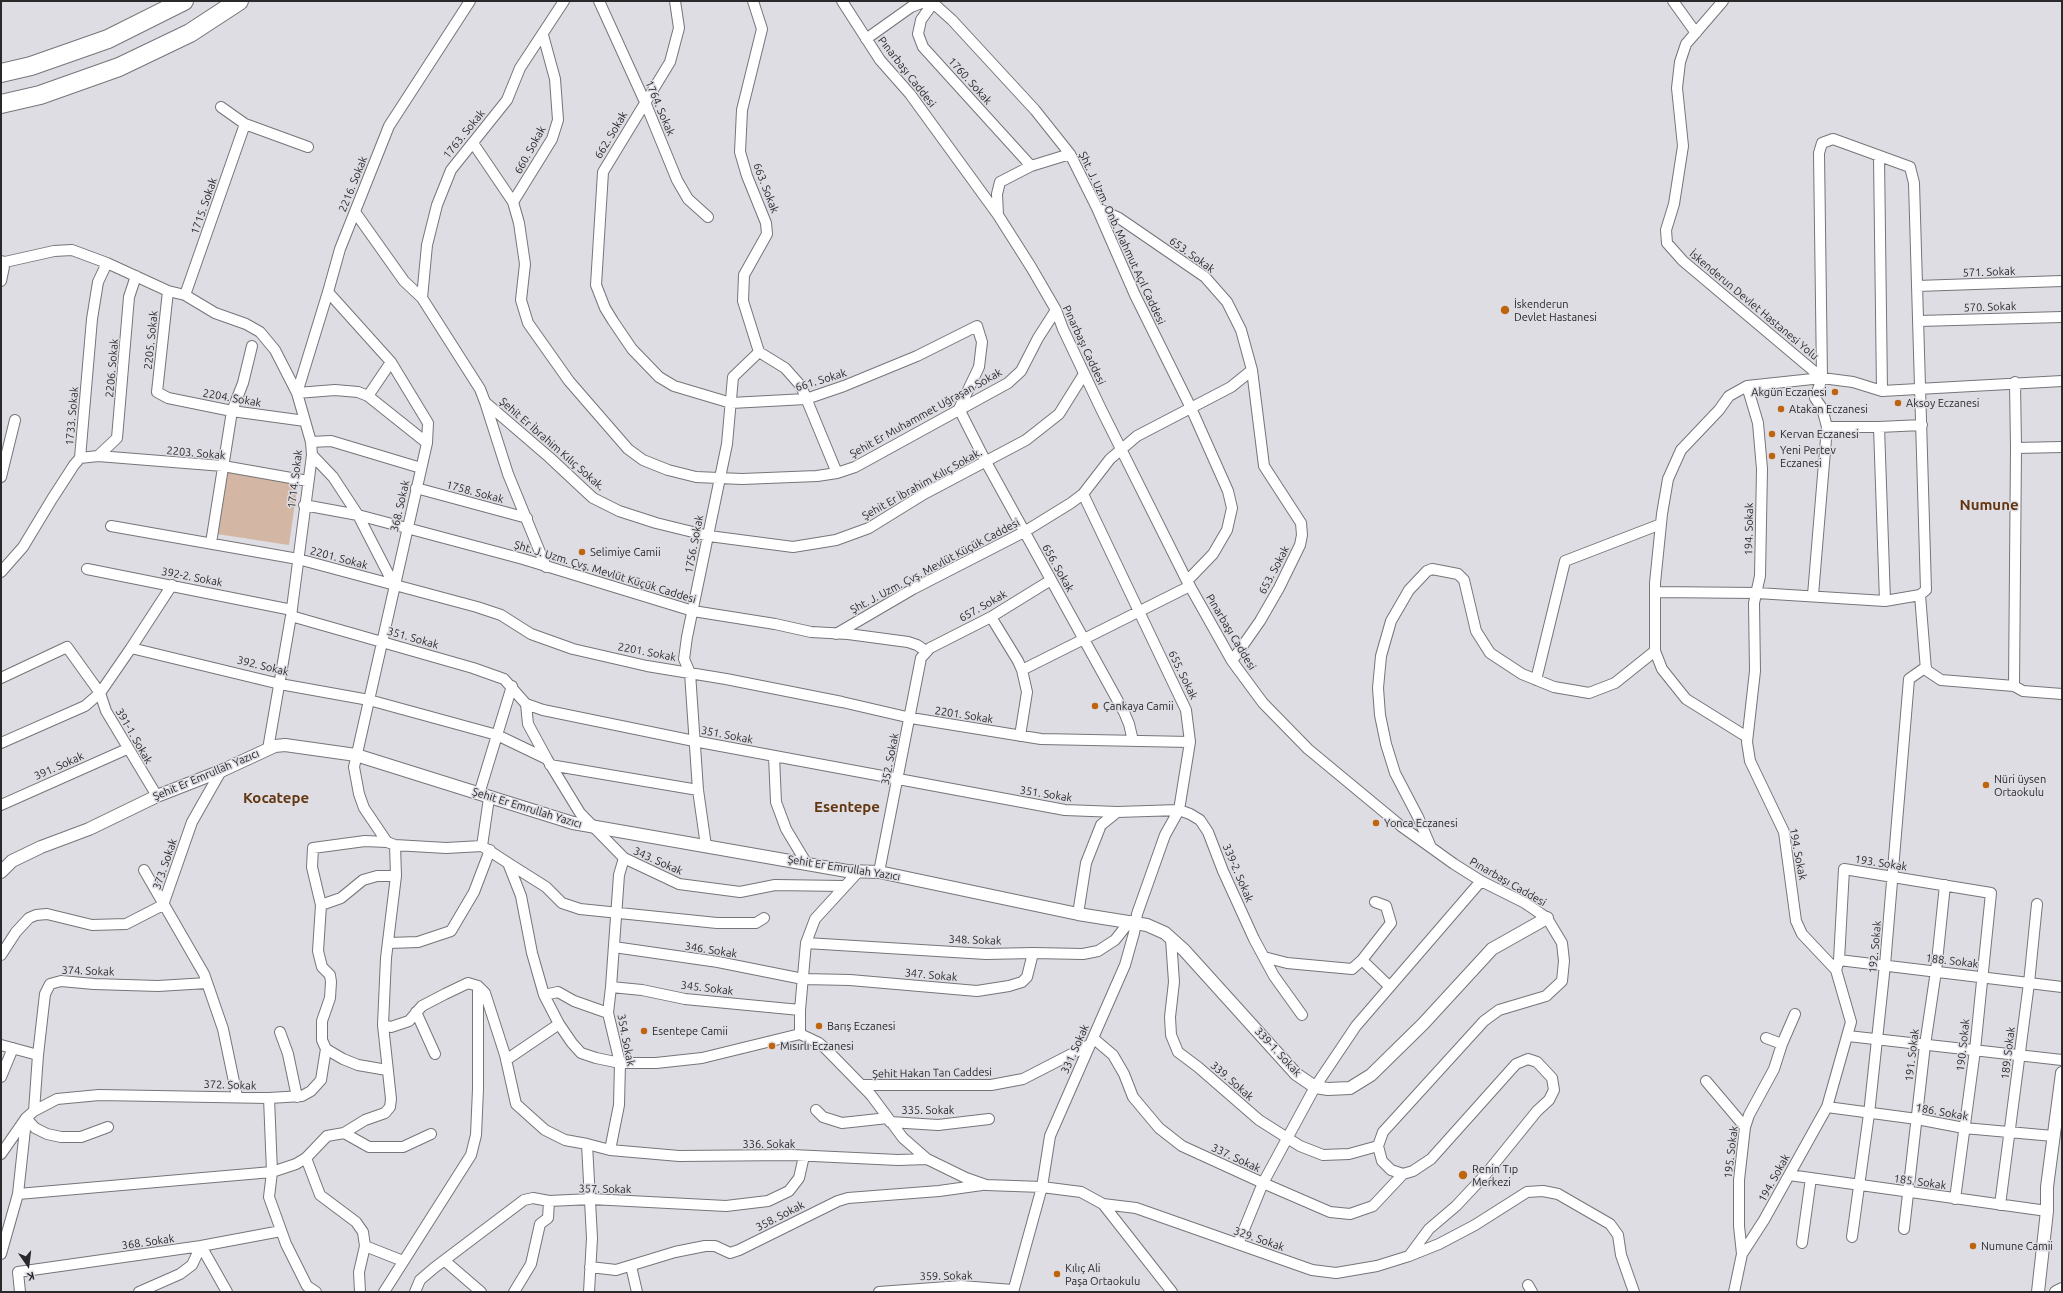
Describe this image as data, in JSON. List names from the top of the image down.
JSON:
{
  "streets": {
    "street": [
      "Pınarbaşı Caddesi",
      "1760. Sokak",
      "1764. Sokak",
      "1763. Sokak",
      "662. Sokak",
      "660. Sokak",
      "2216. Sokak",
      "663. Sokak",
      "1715. Sokak",
      "Şht. J. Uzm. Onb. Mahmut Açıl Caddesi",
      "653. Sokak",
      "571. Sokak",
      "İskenderun Devlet Hastanesi Yolu",
      "570. Sokak",
      "2205. Sokak",
      "2206. Sokak",
      "661. Sokak",
      "2204. Sokak",
      "Şehit Er Muhammet Uğraşan Sokak",
      "1733. Sokak",
      "Şehit Er İbrahim Kılıç Sokak.",
      "2203. Sokak",
      "1714. Sokak",
      "1758. Sokak",
      "368. Sokak",
      "194. Sokak",
      "1756. Sokak",
      "2201. Sokak",
      "Şht. J. Uzm. Çvş. Mevlüt Küçük Caddesi",
      "656. Sokak",
      "392-2. Sokak",
      "657. Sokak",
      "351. Sokak",
      "392. Sokak",
      "655. Sokak",
      "391-1. Sokak",
      "352. Sokak",
      "391. Sokak",
      "Şehit Er Emrullah Yazıcı",
      "343. Sokak",
      "193. Sokak",
      "373. Sokak",
      "339-2. Sokak",
      "348. Sokak",
      "192. Sokak",
      "346. Sokak",
      "188. Sokak",
      "374. Sokak",
      "347. Sokak",
      "345. Sokak",
      "354. Sokak",
      "190. Sokak",
      "331. Sokak",
      "339-1. Sokak",
      "189. Sokak",
      "191. Sokak",
      "Şehit Hakan Tan Caddesi",
      "339. Sokak",
      "372. Sokak",
      "335. Sokak",
      "186. Sokak",
      "336. Sokak",
      "195. Sokak",
      "337. Sokak",
      "185. Sokak",
      "357. Sokak",
      "358. Sokak",
      "329. Sokak",
      "359. Sokak"
    ]
  },
  "crossings": [
    ["Pınarbaşı Caddesi", "Şht. J. Uzm. Onb. Mahmut Açıl Caddesi"],
    ["Pınarbaşı Caddesi", "653. Sokak"],
    ["Pınarbaşı Caddesi", "Şehit Er Muhammet Uğraşan Sokak"],
    ["Pınarbaşı Caddesi", "Şehit Er İbrahim Kılıç Sokak."],
    ["Pınarbaşı Caddesi", "Şht. J. Uzm. Çvş. Mevlüt Küçük Caddesi"],
    ["Pınarbaşı Caddesi", "339. Sokak"],
    ["1760. Sokak", "Şht. J. Uzm. Onb. Mahmut Açıl Caddesi"],
    ["1764. Sokak", "662. Sokak"],
    ["1763. Sokak", "660. Sokak"],
    ["1763. Sokak", "Şehit Er Muhammet Uğraşan Sokak"],
    ["1763. Sokak", "Şehit Er İbrahim Kılıç Sokak."],
    ["662. Sokak", "661. Sokak"],
    ["660. Sokak", "Şehit Er Muhammet Uğraşan Sokak"],
    ["2216. Sokak", "Şehit Er İbrahim Kılıç Sokak."],
    ["2216. Sokak", "1714. Sokak"],
    ["2216. Sokak", "368. Sokak"],
    ["663. Sokak", "1756. Sokak"],
    ["1715. Sokak", "1714. Sokak"],
    ["Şht. J. Uzm. Onb. Mahmut Açıl Caddesi", "653. Sokak"],
    ["Şht. J. Uzm. Onb. Mahmut Açıl Caddesi", "Şht. J. Uzm. Çvş. Mevlüt Küçük Caddesi"],
    ["Şht. J. Uzm. Onb. Mahmut Açıl Caddesi", "656. Sokak"],
    ["Şht. J. Uzm. Onb. Mahmut Açıl Caddesi", "655. Sokak"],
    ["653. Sokak", "Şht. J. Uzm. Çvş. Mevlüt Küçük Caddesi"],
    ["2205. Sokak", "2204. Sokak"],
    ["2205. Sokak", "1714. Sokak"],
    ["2206. Sokak", "2203. Sokak"],
    ["2206. Sokak", "1714. Sokak"],
    ["661. Sokak", "Şehit Er Muhammet Uğraşan Sokak"],
    ["661. Sokak", "1756. Sokak"],
    ["661. Sokak", "656. Sokak"],
    ["2204. Sokak", "1714. Sokak"],
    ["Şehit Er Muhammet Uğraşan Sokak", "1756. Sokak"],
    ["Şehit Er Muhammet Uğraşan Sokak", "656. Sokak"],
    ["1733. Sokak", "2203. Sokak"],
    ["1733. Sokak", "1714. Sokak"],
    ["Şehit Er İbrahim Kılıç Sokak.", "1756. Sokak"],
    ["Şehit Er İbrahim Kılıç Sokak.", "656. Sokak"],
    ["2203. Sokak", "1714. Sokak"],
    ["1714. Sokak", "2201. Sokak"],
    ["1714. Sokak", "Şht. J. Uzm. Çvş. Mevlüt Küçük Caddesi"],
    ["1714. Sokak", "392-2. Sokak"],
    ["1714. Sokak", "351. Sokak"],
    ["1714. Sokak", "392. Sokak"],
    ["1714. Sokak", "Şehit Er Emrullah Yazıcı"],
    ["1758. Sokak", "368. Sokak"],
    ["368. Sokak", "2201. Sokak"],
    ["368. Sokak", "Şht. J. Uzm. Çvş. Mevlüt Küçük Caddesi"],
    ["368. Sokak", "351. Sokak"],
    ["368. Sokak", "392. Sokak"],
    ["368. Sokak", "Şehit Er Emrullah Yazıcı"],
    ["368. Sokak", "372. Sokak"],
    ["194. Sokak", "193. Sokak"],
    ["194. Sokak", "188. Sokak"],
    ["194. Sokak", "186. Sokak"],
    ["194. Sokak", "195. Sokak"],
    ["194. Sokak", "185. Sokak"],
    ["1756. Sokak", "2201. Sokak"],
    ["1756. Sokak", "Şht. J. Uzm. Çvş. Mevlüt Küçük Caddesi"],
    ["1756. Sokak", "351. Sokak"],
    ["1756. Sokak", "392. Sokak"],
    ["1756. Sokak", "Şehit Er Emrullah Yazıcı"],
    ["2201. Sokak", "656. Sokak"],
    ["2201. Sokak", "655. Sokak"],
    ["2201. Sokak", "352. Sokak"],
    ["Şht. J. Uzm. Çvş. Mevlüt Küçük Caddesi", "656. Sokak"],
    ["Şht. J. Uzm. Çvş. Mevlüt Küçük Caddesi", "655. Sokak"],
    ["656. Sokak", "657. Sokak"],
    ["392-2. Sokak", "351. Sokak"],
    ["657. Sokak", "352. Sokak"],
    ["351. Sokak", "655. Sokak"],
    ["351. Sokak", "352. Sokak"],
    ["351. Sokak", "343. Sokak"],
    ["351. Sokak", "339-2. Sokak"],
    ["392. Sokak", "343. Sokak"],
    ["655. Sokak", "339-2. Sokak"],
    ["655. Sokak", "348. Sokak"],
    ["655. Sokak", "331. Sokak"],
    ["655. Sokak", "339-1. Sokak"],
    ["391-1. Sokak", "391. Sokak"],
    ["391-1. Sokak", "Şehit Er Emrullah Yazıcı"],
    ["352. Sokak", "Şehit Er Emrullah Yazıcı"],
    ["Şehit Er Emrullah Yazıcı", "343. Sokak"],
    ["Şehit Er Emrullah Yazıcı", "373. Sokak"],
    ["Şehit Er Emrullah Yazıcı", "339-1. Sokak"],
    ["343. Sokak", "354. Sokak"],
    ["193. Sokak", "192. Sokak"],
    ["193. Sokak", "188. Sokak"],
    ["193. Sokak", "190. Sokak"],
    ["193. Sokak", "191. Sokak"],
    ["348. Sokak", "347. Sokak"],
    ["348. Sokak", "331. Sokak"],
    ["348. Sokak", "339-1. Sokak"],
    ["192. Sokak", "188. Sokak"],
    ["192. Sokak", "186. Sokak"],
    ["192. Sokak", "185. Sokak"],
    ["346. Sokak", "347. Sokak"],
    ["346. Sokak", "354. Sokak"],
    ["188. Sokak", "190. Sokak"],
    ["188. Sokak", "189. Sokak"],
    ["188. Sokak", "191. Sokak"],
    ["374. Sokak", "372. Sokak"],
    ["345. Sokak", "354. Sokak"],
    ["354. Sokak", "336. Sokak"],
    ["190. Sokak", "186. Sokak"],
    ["190. Sokak", "185. Sokak"],
    ["331. Sokak", "339-1. Sokak"],
    ["331. Sokak", "Şehit Hakan Tan Caddesi"],
    ["331. Sokak", "337. Sokak"],
    ["331. Sokak", "359. Sokak"],
    ["339-1. Sokak", "339. Sokak"],
    ["189. Sokak", "186. Sokak"],
    ["189. Sokak", "185. Sokak"],
    ["191. Sokak", "186. Sokak"],
    ["191. Sokak", "185. Sokak"],
    ["Şehit Hakan Tan Caddesi", "337. Sokak"],
    ["336. Sokak", "357. Sokak"]
  ],
  "districts": ["Numune", "Kocatepe", "Esentepe"],
  "places": [
    "İskenderun Devlet Hastanesi",
    "Akgün Eczanesi",
    "Aksoy Eczanesi",
    "Atakan Eczanesi",
    "Kervan Eczanesi",
    "Yeni Pertev Eczanesi",
    "Selimiye Camii",
    "Çankaya Camii",
    "Nüri üysen Ortaokulu",
    "Yonca Eczanesi",
    "Barış Eczanesi",
    "Esentepe Camii",
    "Mısırlı Eczanesi",
    "Renin Tıp Merkezi",
    "Numune Camii",
    "Kılıç Ali Paşa Ortaokulu"
  ],
  "north": "bottom"
}
